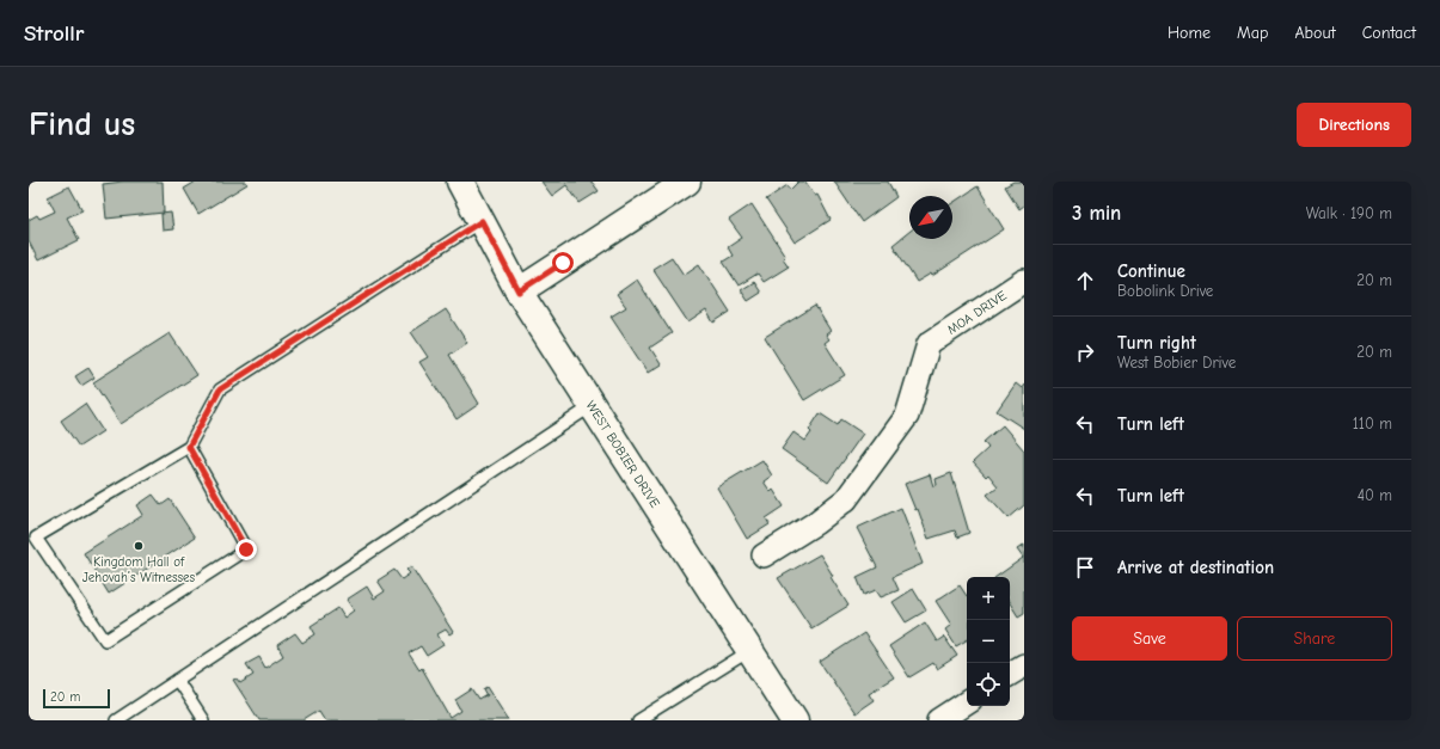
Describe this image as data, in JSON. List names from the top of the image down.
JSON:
{
  "streets": {
    "main road": ["WEST BOBIER DRIVE"],
    "street": ["MOA DRIVE"]
  },
  "places": ["Kingdom Hall of Jehovah’s Witnesses"],
  "scale_bar": "20 m",
  "north": "bottom left",
  "page": {
    "header": "Strollr",
    "nav": [
      "Home",
      "Map",
      "About",
      "Contact"
    ],
    "buttons": [
      "Directions",
      ["Save", "Share"]
    ],
    "title": "Find us",
    "heading": ["3 min", "Walk · 190 m"],
    "list": [
      ["Continue", "Bobolink Drive", "20 m"],
      ["Turn right", "West Bobier Drive", "20 m"],
      ["Turn left", "110 m"],
      ["Turn left", "40 m"],
      "Arrive at destination"
    ],
    "map_buttons": ["+", "−"],
    "scale": "20 m"
  }
}
